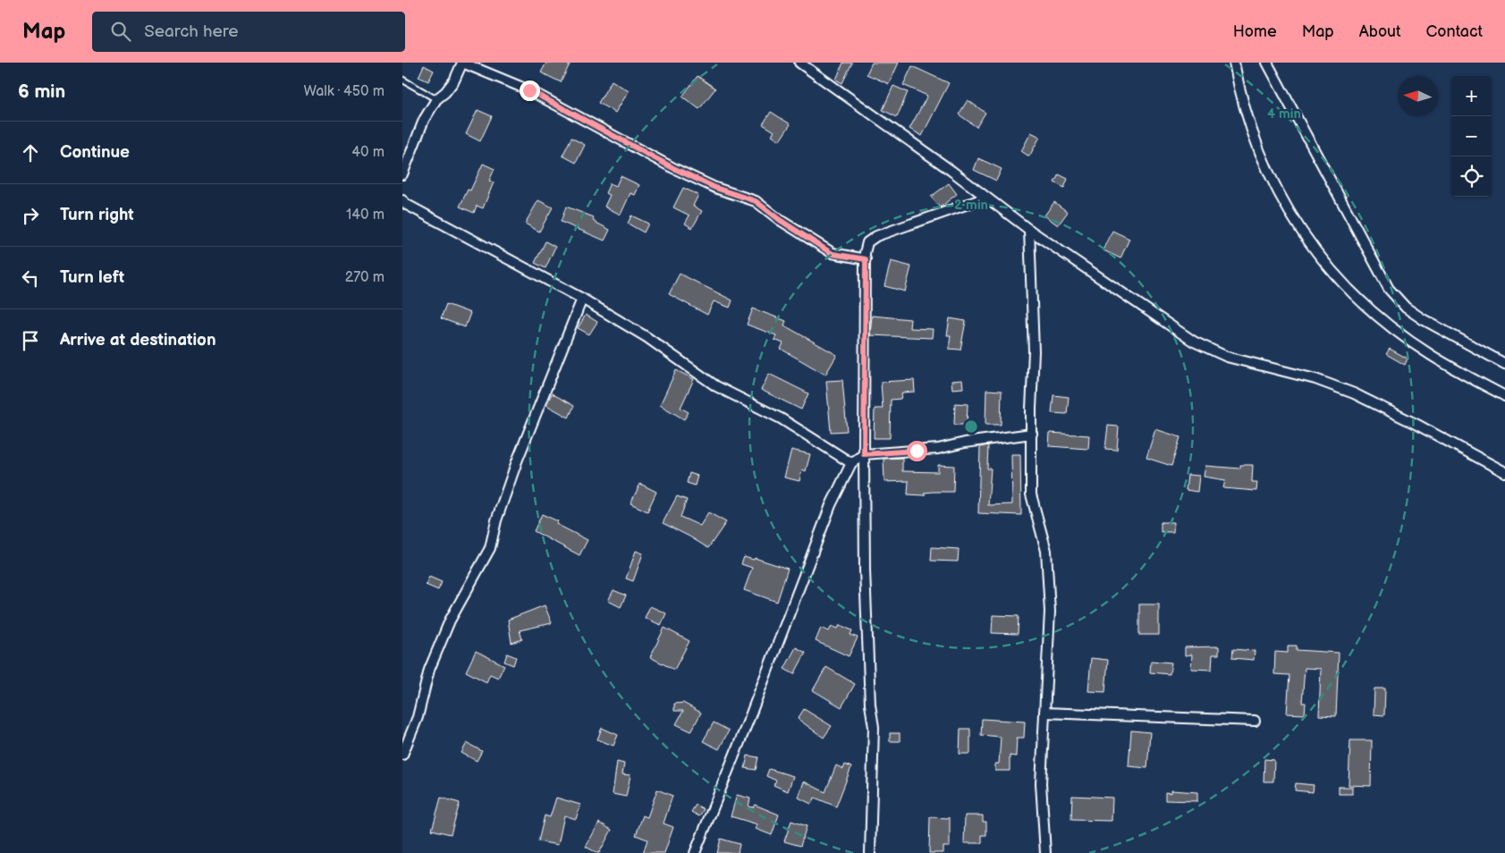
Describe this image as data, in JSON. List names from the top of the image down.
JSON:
{
  "north": "left",
  "page": {
    "header": "Map",
    "search": "Search here",
    "nav": [
      "Home",
      "Map",
      "About",
      "Contact"
    ],
    "heading": ["6 min", "Walk · 450 m"],
    "map_buttons": ["+", "−"],
    "list": [
      ["Continue", "40 m"],
      ["Turn right", "140 m"],
      ["Turn left", "270 m"],
      "Arrive at destination"
    ]
  },
  "rings": ["4 min", "2 min"]
}
